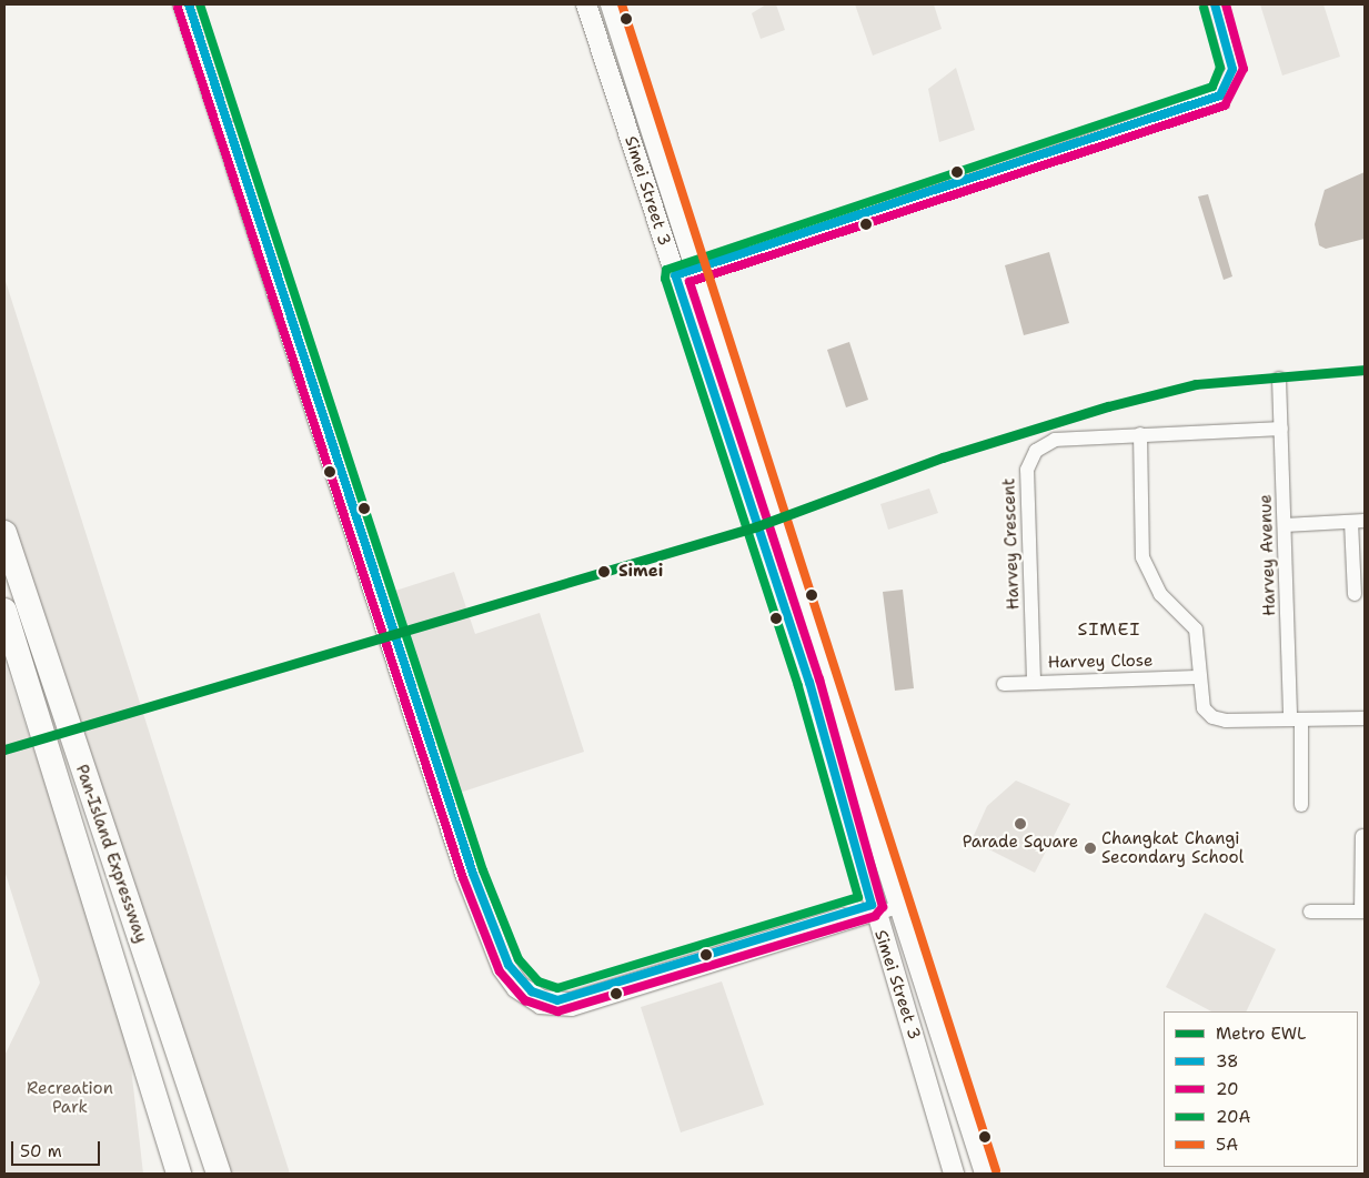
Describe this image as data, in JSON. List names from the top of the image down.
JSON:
{
  "streets": {
    "highway": ["Pan-Island Expressway"],
    "main road": ["Simei Street 3"],
    "street": ["Harvey Crescent", "Harvey Avenue", "Harvey Close"]
  },
  "crossings": [
    ["Harvey Crescent", "Harvey Avenue"],
    ["Harvey Crescent", "Harvey Close"]
  ],
  "districts": ["SIMEI"],
  "parks": ["Recreation Park"],
  "places": ["Simei", "Parade Square", "Changkat Changi Secondary School"],
  "lines": [
    "transit line 38",
    "transit line 20",
    "transit line 20A",
    "transit line 5A",
    "metro line EWL"
  ],
  "legend": [
    "Metro EWL",
    "38",
    "20",
    "20A",
    "5A"
  ],
  "scale_bar": "50 m"
}
